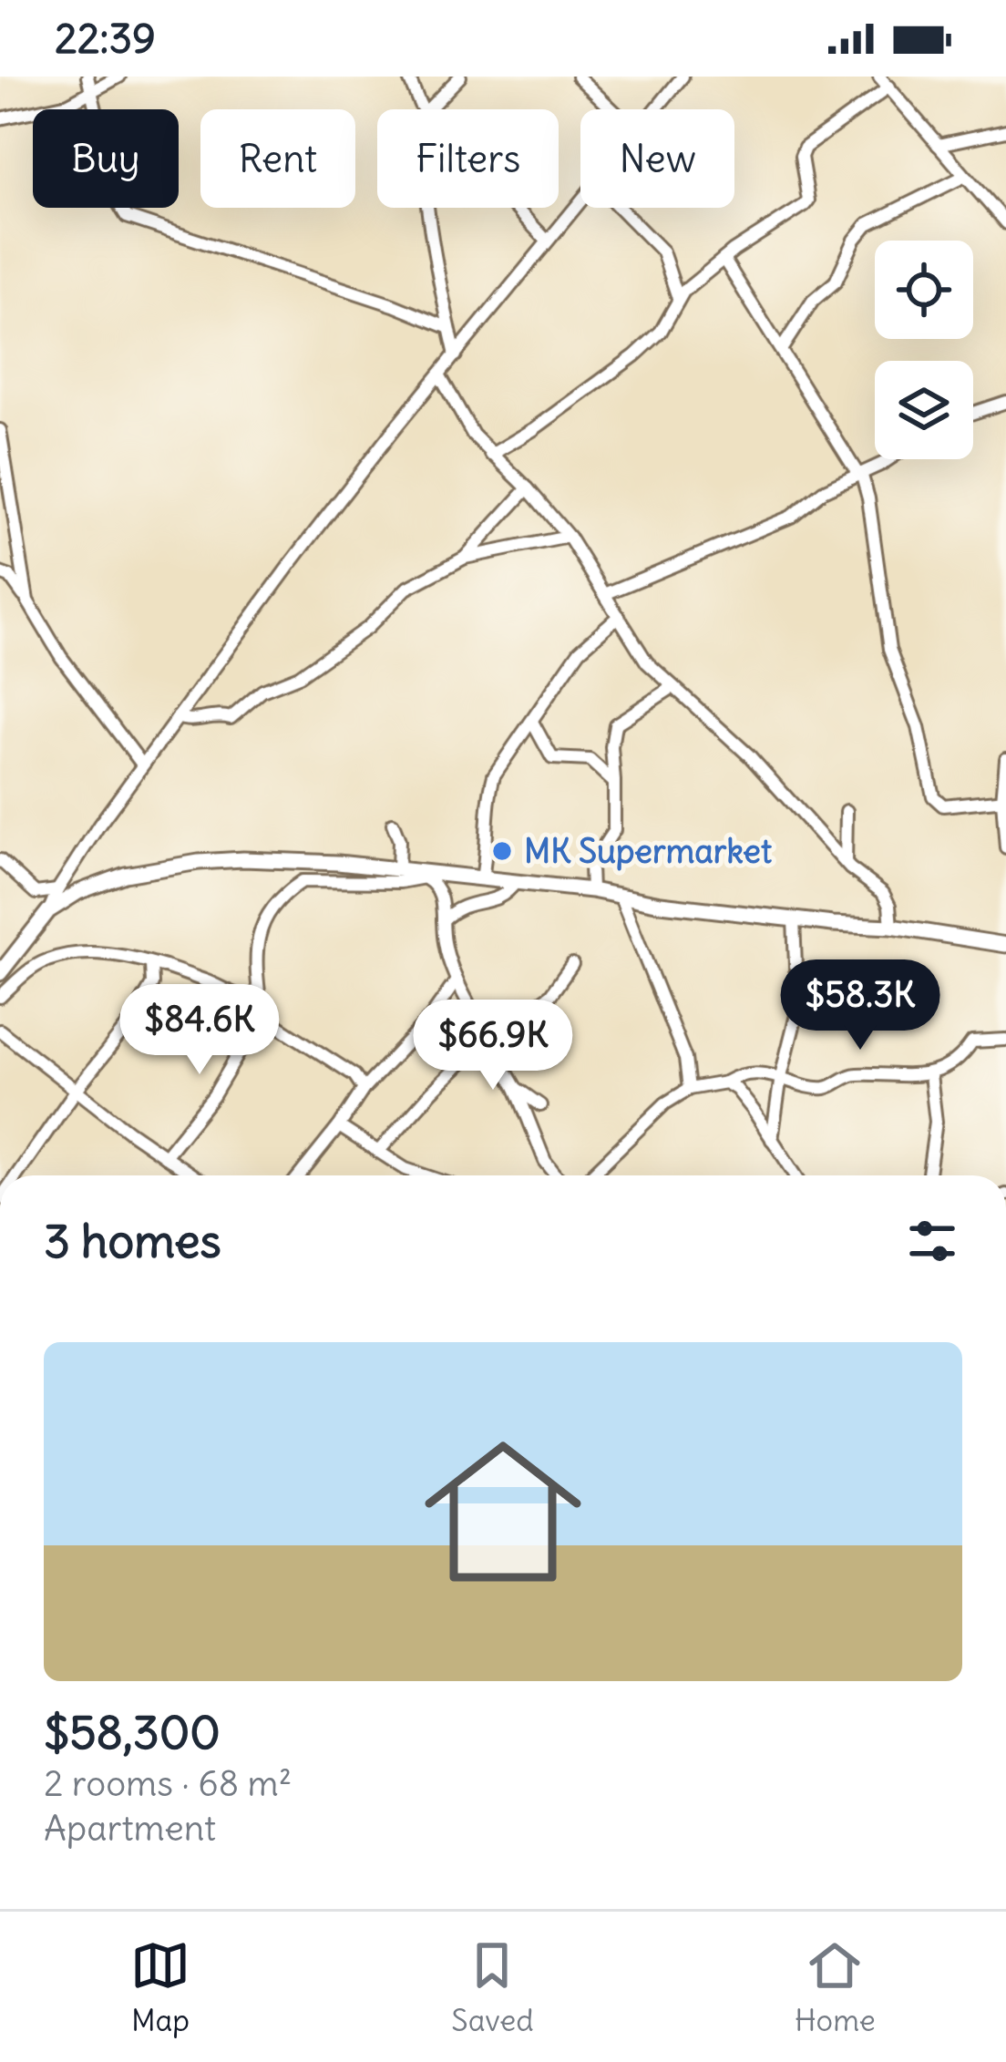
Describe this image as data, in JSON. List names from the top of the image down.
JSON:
{
  "places": ["MK Supermarket"],
  "page": {
    "status": "22:39",
    "chip": [
      "Buy",
      "Rent",
      "Filters",
      "New"
    ],
    "price": ["$58.3K", "$84.6K", "$66.9K"],
    "heading": "3 homes",
    "list": [
      {
        "name": "$58,300",
        "note": "2 rooms · 68 m² · Apartment"
      }
    ],
    "tabs": ["Map", "Saved", "Home"]
  }
}
